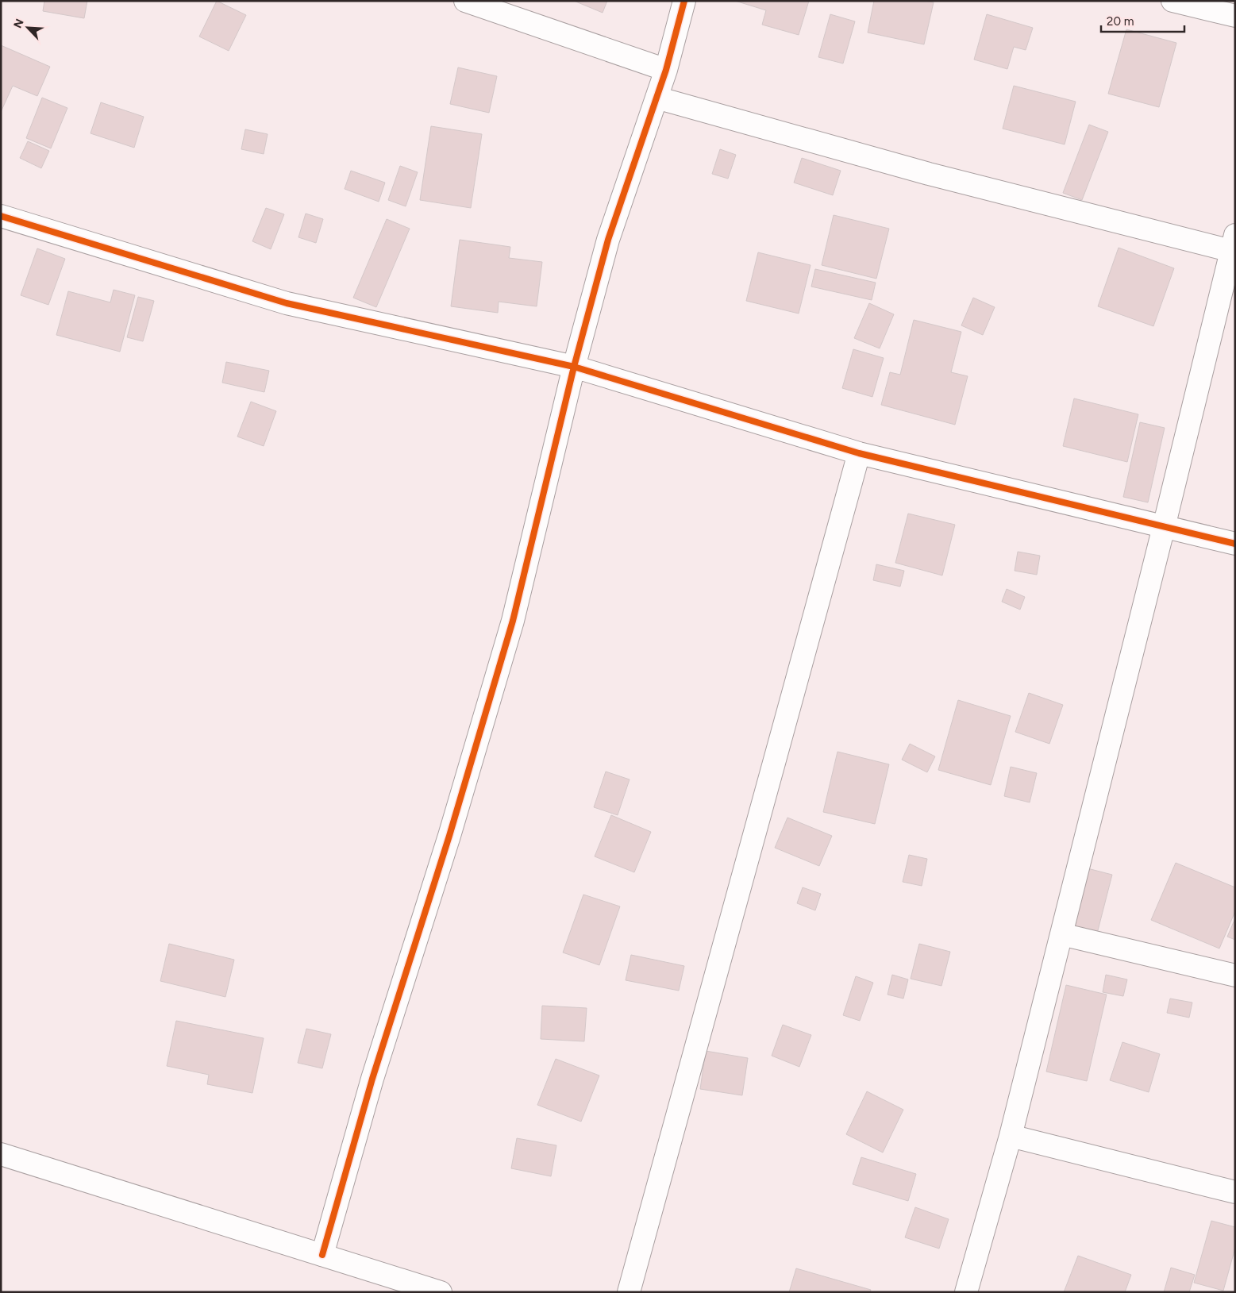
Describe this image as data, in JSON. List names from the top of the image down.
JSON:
{
  "scale_bar": "20 m",
  "north": "top left"
}
